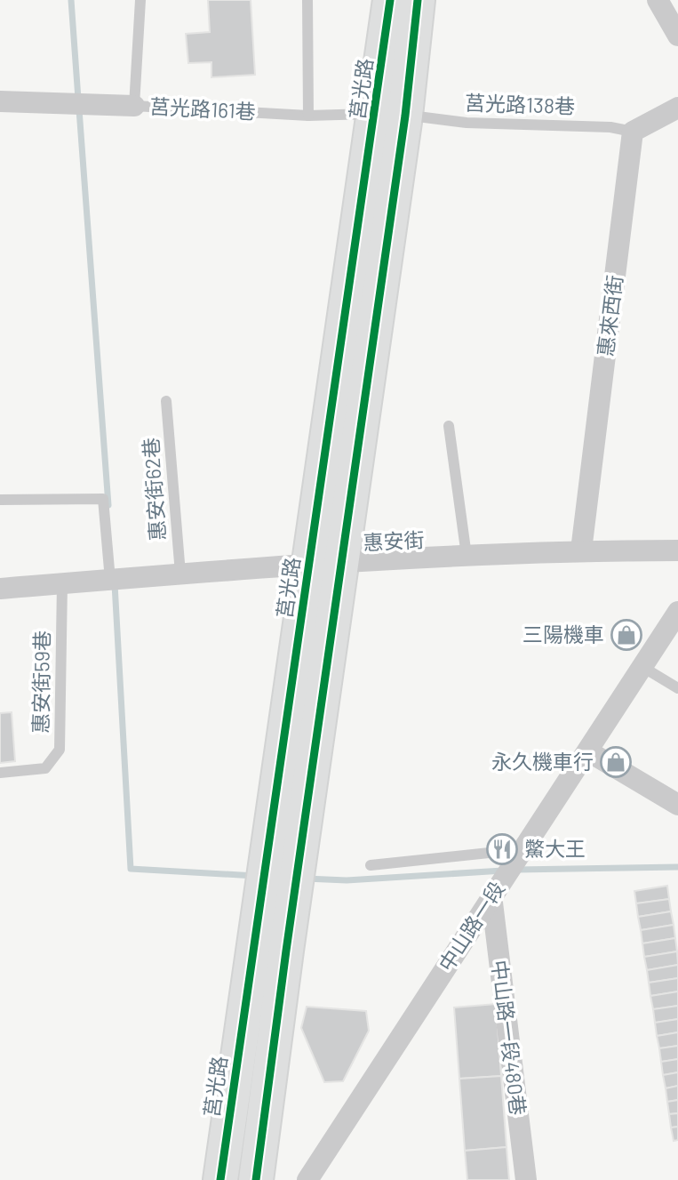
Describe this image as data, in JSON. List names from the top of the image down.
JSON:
{
  "streets": {
    "main road": ["莒光路"],
    "street": [
      "莒光路161巷",
      "惠來西街",
      "惠安街",
      "中山路一段",
      "中山路一段480巷"
    ],
    "lane": ["莒光路138巷", "惠安街62巷", "惠安街59巷"]
  },
  "crossings": [
    ["莒光路", "莒光路138巷"],
    ["莒光路", "莒光路161巷"],
    ["莒光路", "惠安街"],
    ["莒光路138巷", "莒光路161巷"],
    ["莒光路138巷", "惠來西街"],
    ["惠來西街", "惠安街"],
    ["惠安街62巷", "惠安街"],
    ["惠安街", "惠安街59巷"],
    ["中山路一段", "中山路一段480巷"]
  ],
  "places": {
    "shop": ["三陽機車", "永久機車行"],
    "restaurant": ["鱉大王"]
  }
}
